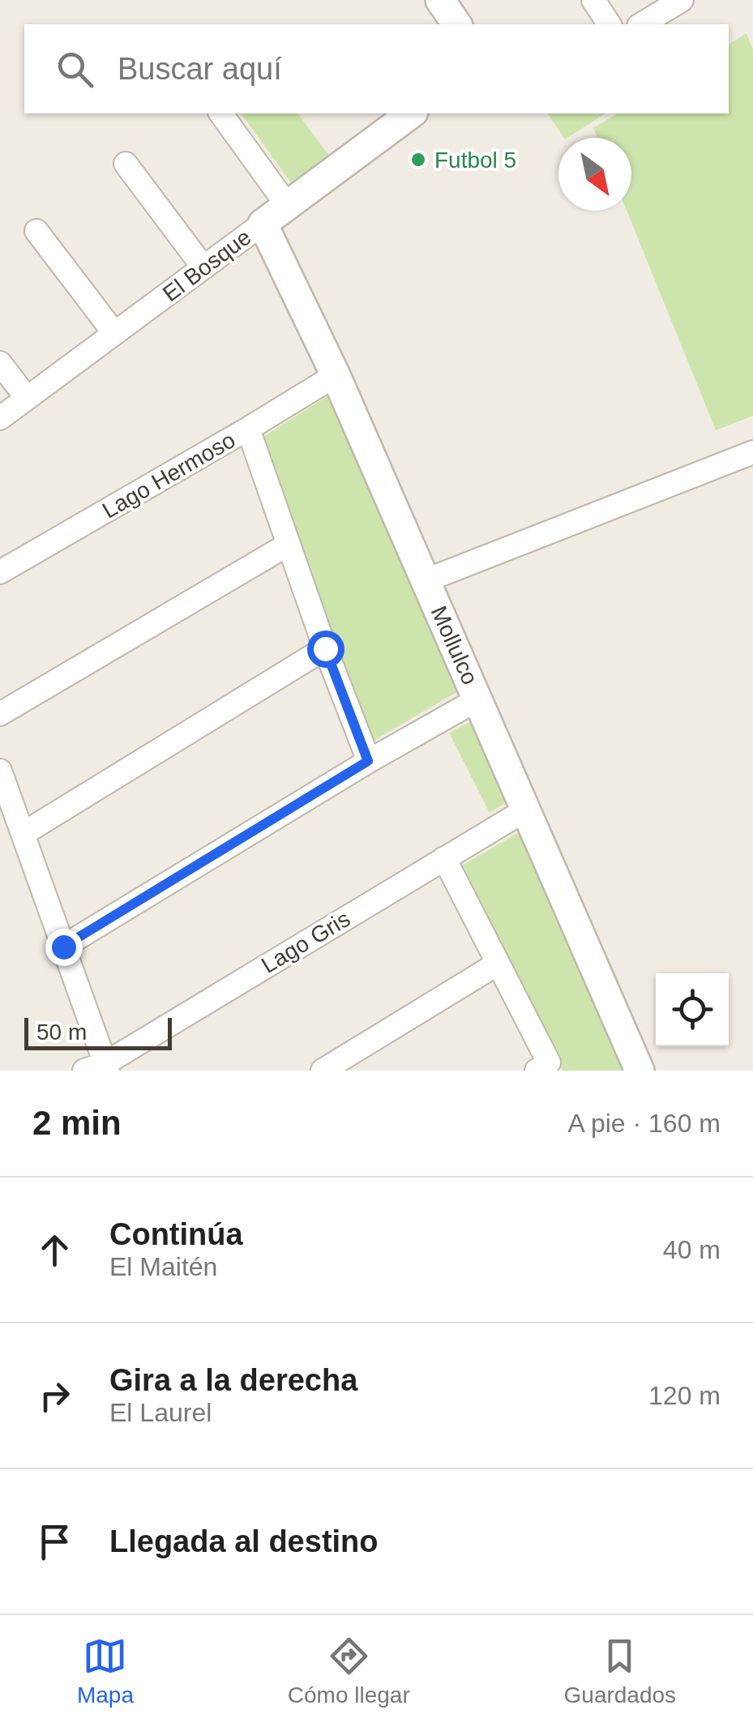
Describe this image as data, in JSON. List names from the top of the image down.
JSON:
{
  "streets": {
    "street": [
      "El Bosque",
      "Lago Hermoso",
      "Mollulco",
      "Lago Gris"
    ]
  },
  "crossings": [
    ["El Bosque", "Mollulco"],
    ["Lago Hermoso", "Mollulco"],
    ["Mollulco", "Lago Gris"]
  ],
  "places": ["Futbol 5"],
  "scale_bar": "50 m",
  "north": "bottom right",
  "page": {
    "search": "Buscar aquí",
    "scale": "50 m",
    "heading": ["2 min", "A pie · 160 m"],
    "list": [
      ["Continúa", "El Maitén", "40 m"],
      ["Gira a la derecha", "El Laurel", "120 m"],
      "Llegada al destino"
    ],
    "nav": ["Mapa", "Cómo llegar", "Guardados"]
  }
}
